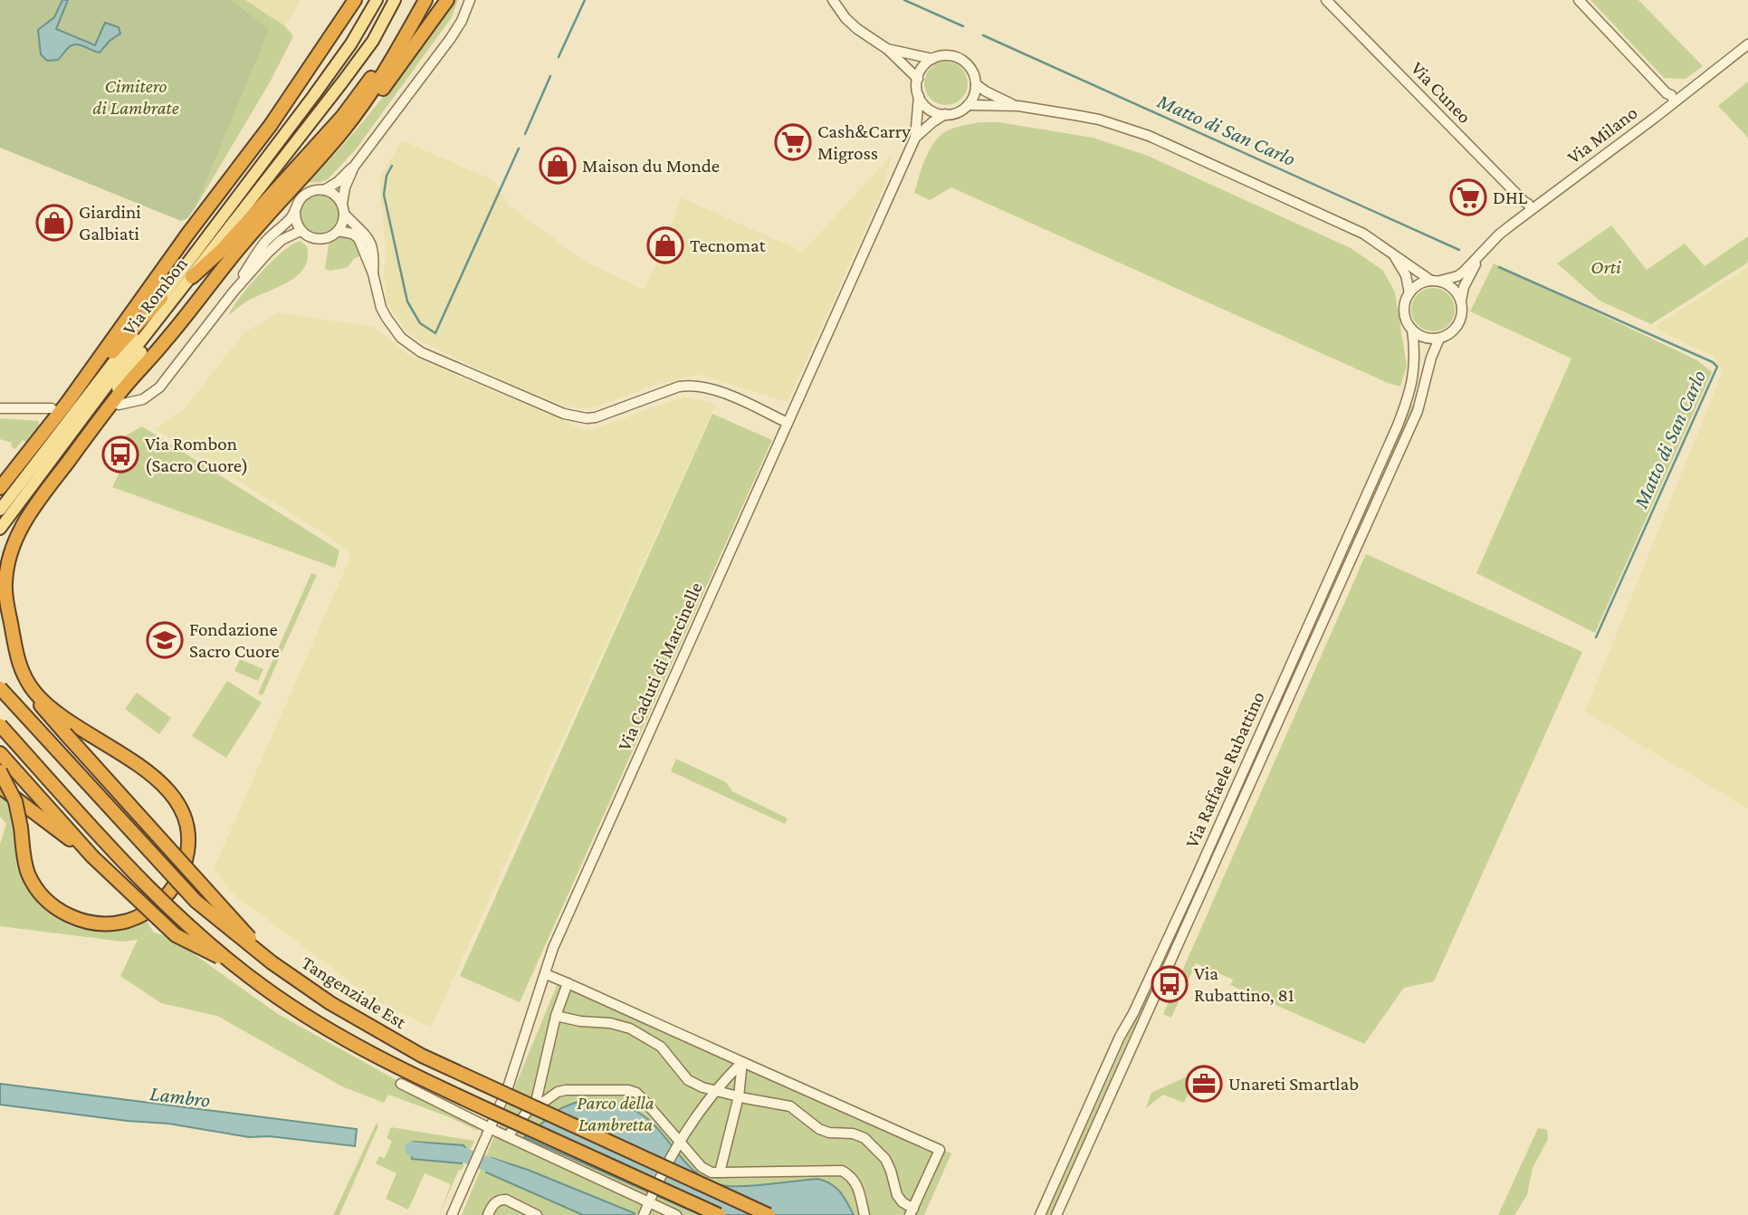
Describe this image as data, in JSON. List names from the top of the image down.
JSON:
{
  "streets": {
    "highway": ["Tangenziale Est"],
    "main road": ["Via Rombon"],
    "street": [
      "Via Cuneo",
      "Via Milano",
      "Via Caduti di Marcinelle",
      "Via Raffaele Rubattino"
    ]
  },
  "crossings": [
    ["Via Cuneo", "Via Milano"],
    ["Via Milano", "Via Raffaele Rubattino"]
  ],
  "water": ["Matto di San Carlo", "Lambro"],
  "parks": ["Cimitero di Lambrate", "Orti", "Parco della Lambretta"],
  "places": {
    "supermarket": ["Cash&Carry Migross", "DHL"],
    "shop": ["Maison du Monde", "Giardini Galbiati", "Tecnomat"],
    "bus stop": ["Via Rombon (Sacro Cuore)", "Via Rubattino, 81"],
    "school or university": ["Fondazione Sacro Cuore"],
    "office": ["Unareti Smartlab"]
  }
}
